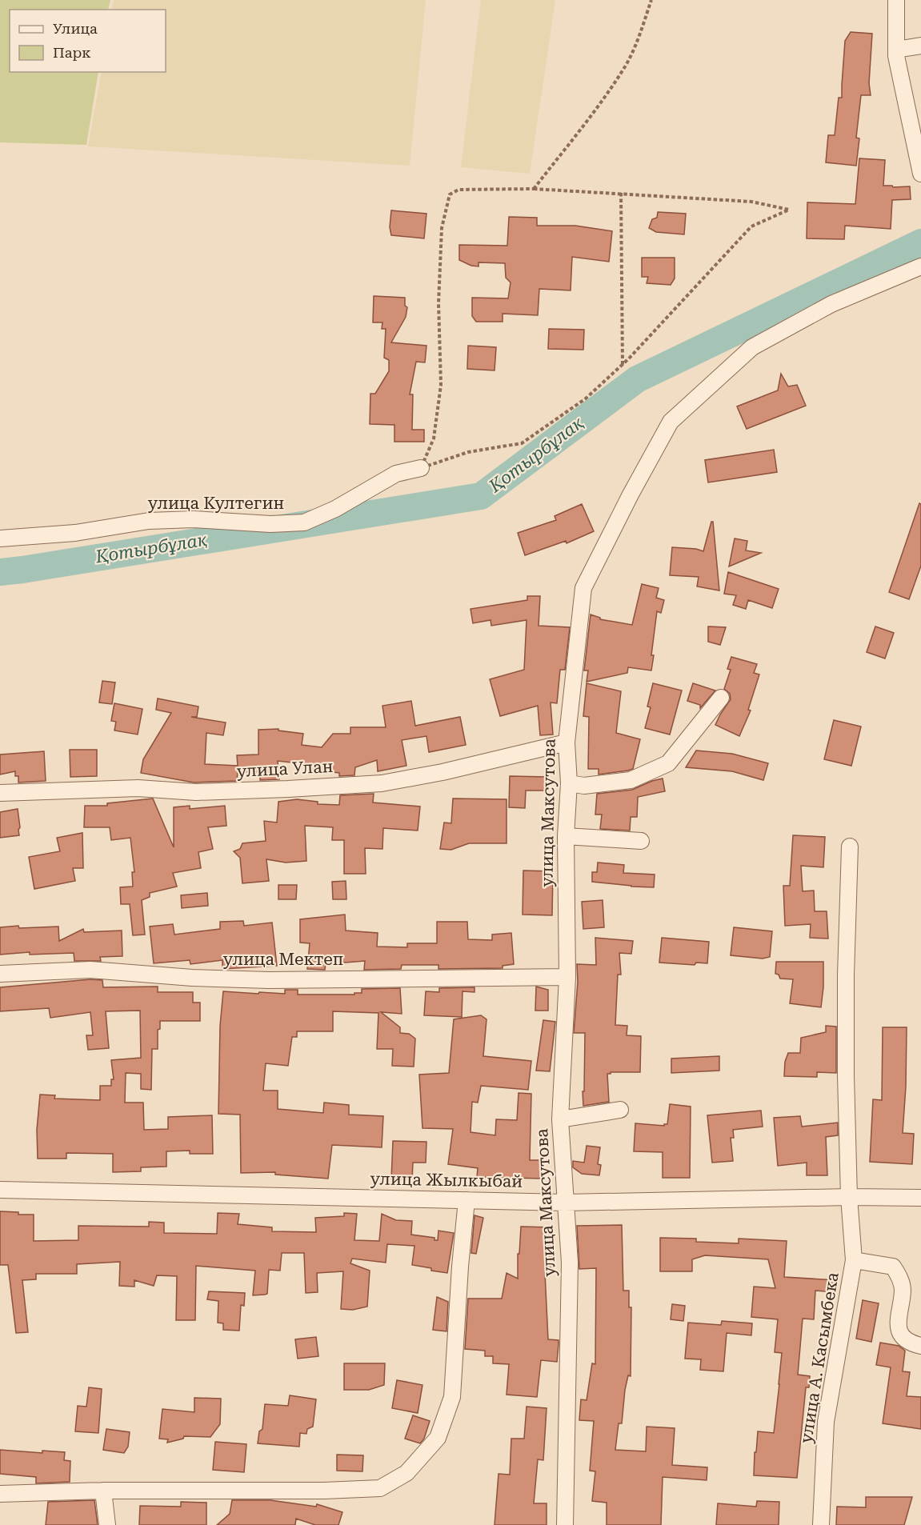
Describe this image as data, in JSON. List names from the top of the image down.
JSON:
{
  "streets": {
    "street": [
      "улица Култегин",
      "улица Улан",
      "улица Максутова",
      "улица Мектеп",
      "улица Жылкыбай",
      "улица А. Касымбека"
    ]
  },
  "crossings": [
    ["улица Улан", "улица Максутова"],
    ["улица Максутова", "улица Мектеп"],
    ["улица Максутова", "улица Жылкыбай"],
    ["улица Жылкыбай", "улица А. Касымбека"]
  ],
  "water": ["Қотырбұлақ"],
  "legend": ["Улица", "Парк"]
}
